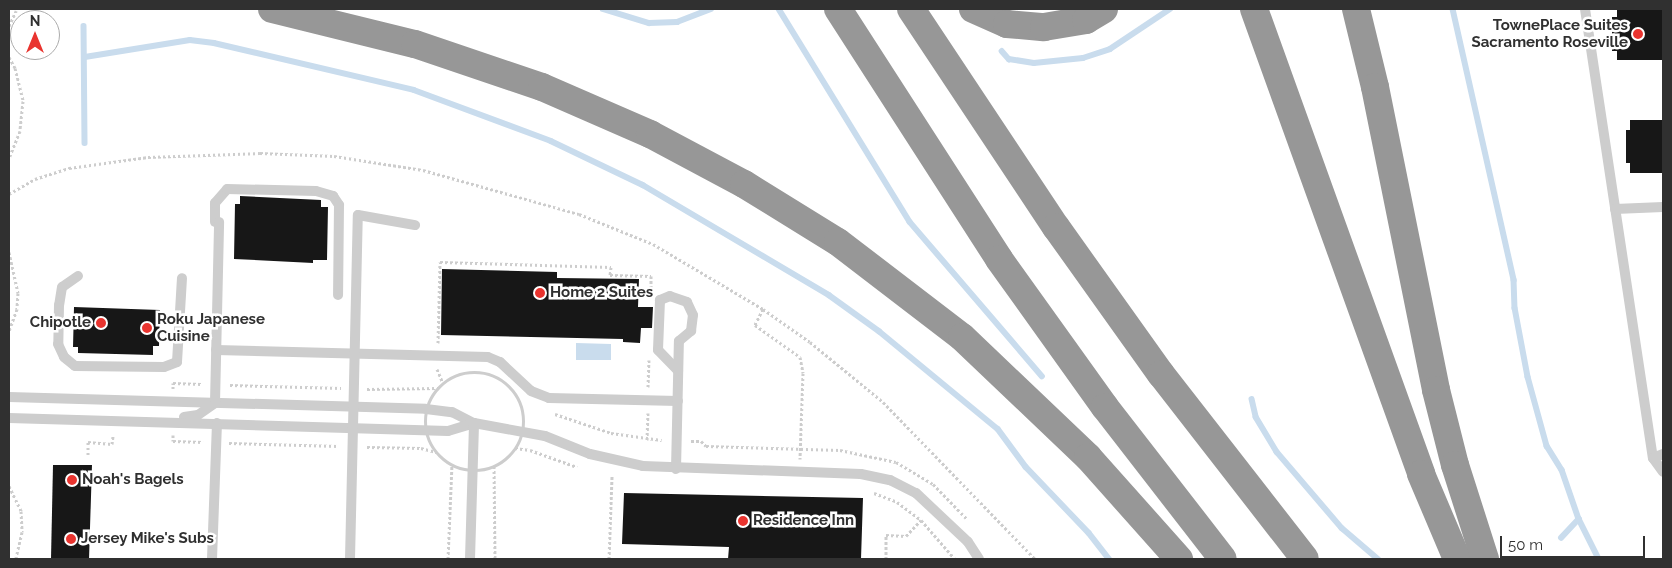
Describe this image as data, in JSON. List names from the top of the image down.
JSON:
{
  "places": [
    "TownePlace Suites Sacramento Roseville",
    "Home 2 Suites",
    "Chipotle",
    "Roku Japanese Cuisine",
    "Noah's Bagels",
    "Residence Inn",
    "Jersey Mike's Subs"
  ],
  "scale_bar": "50 m",
  "north": "top"
}
